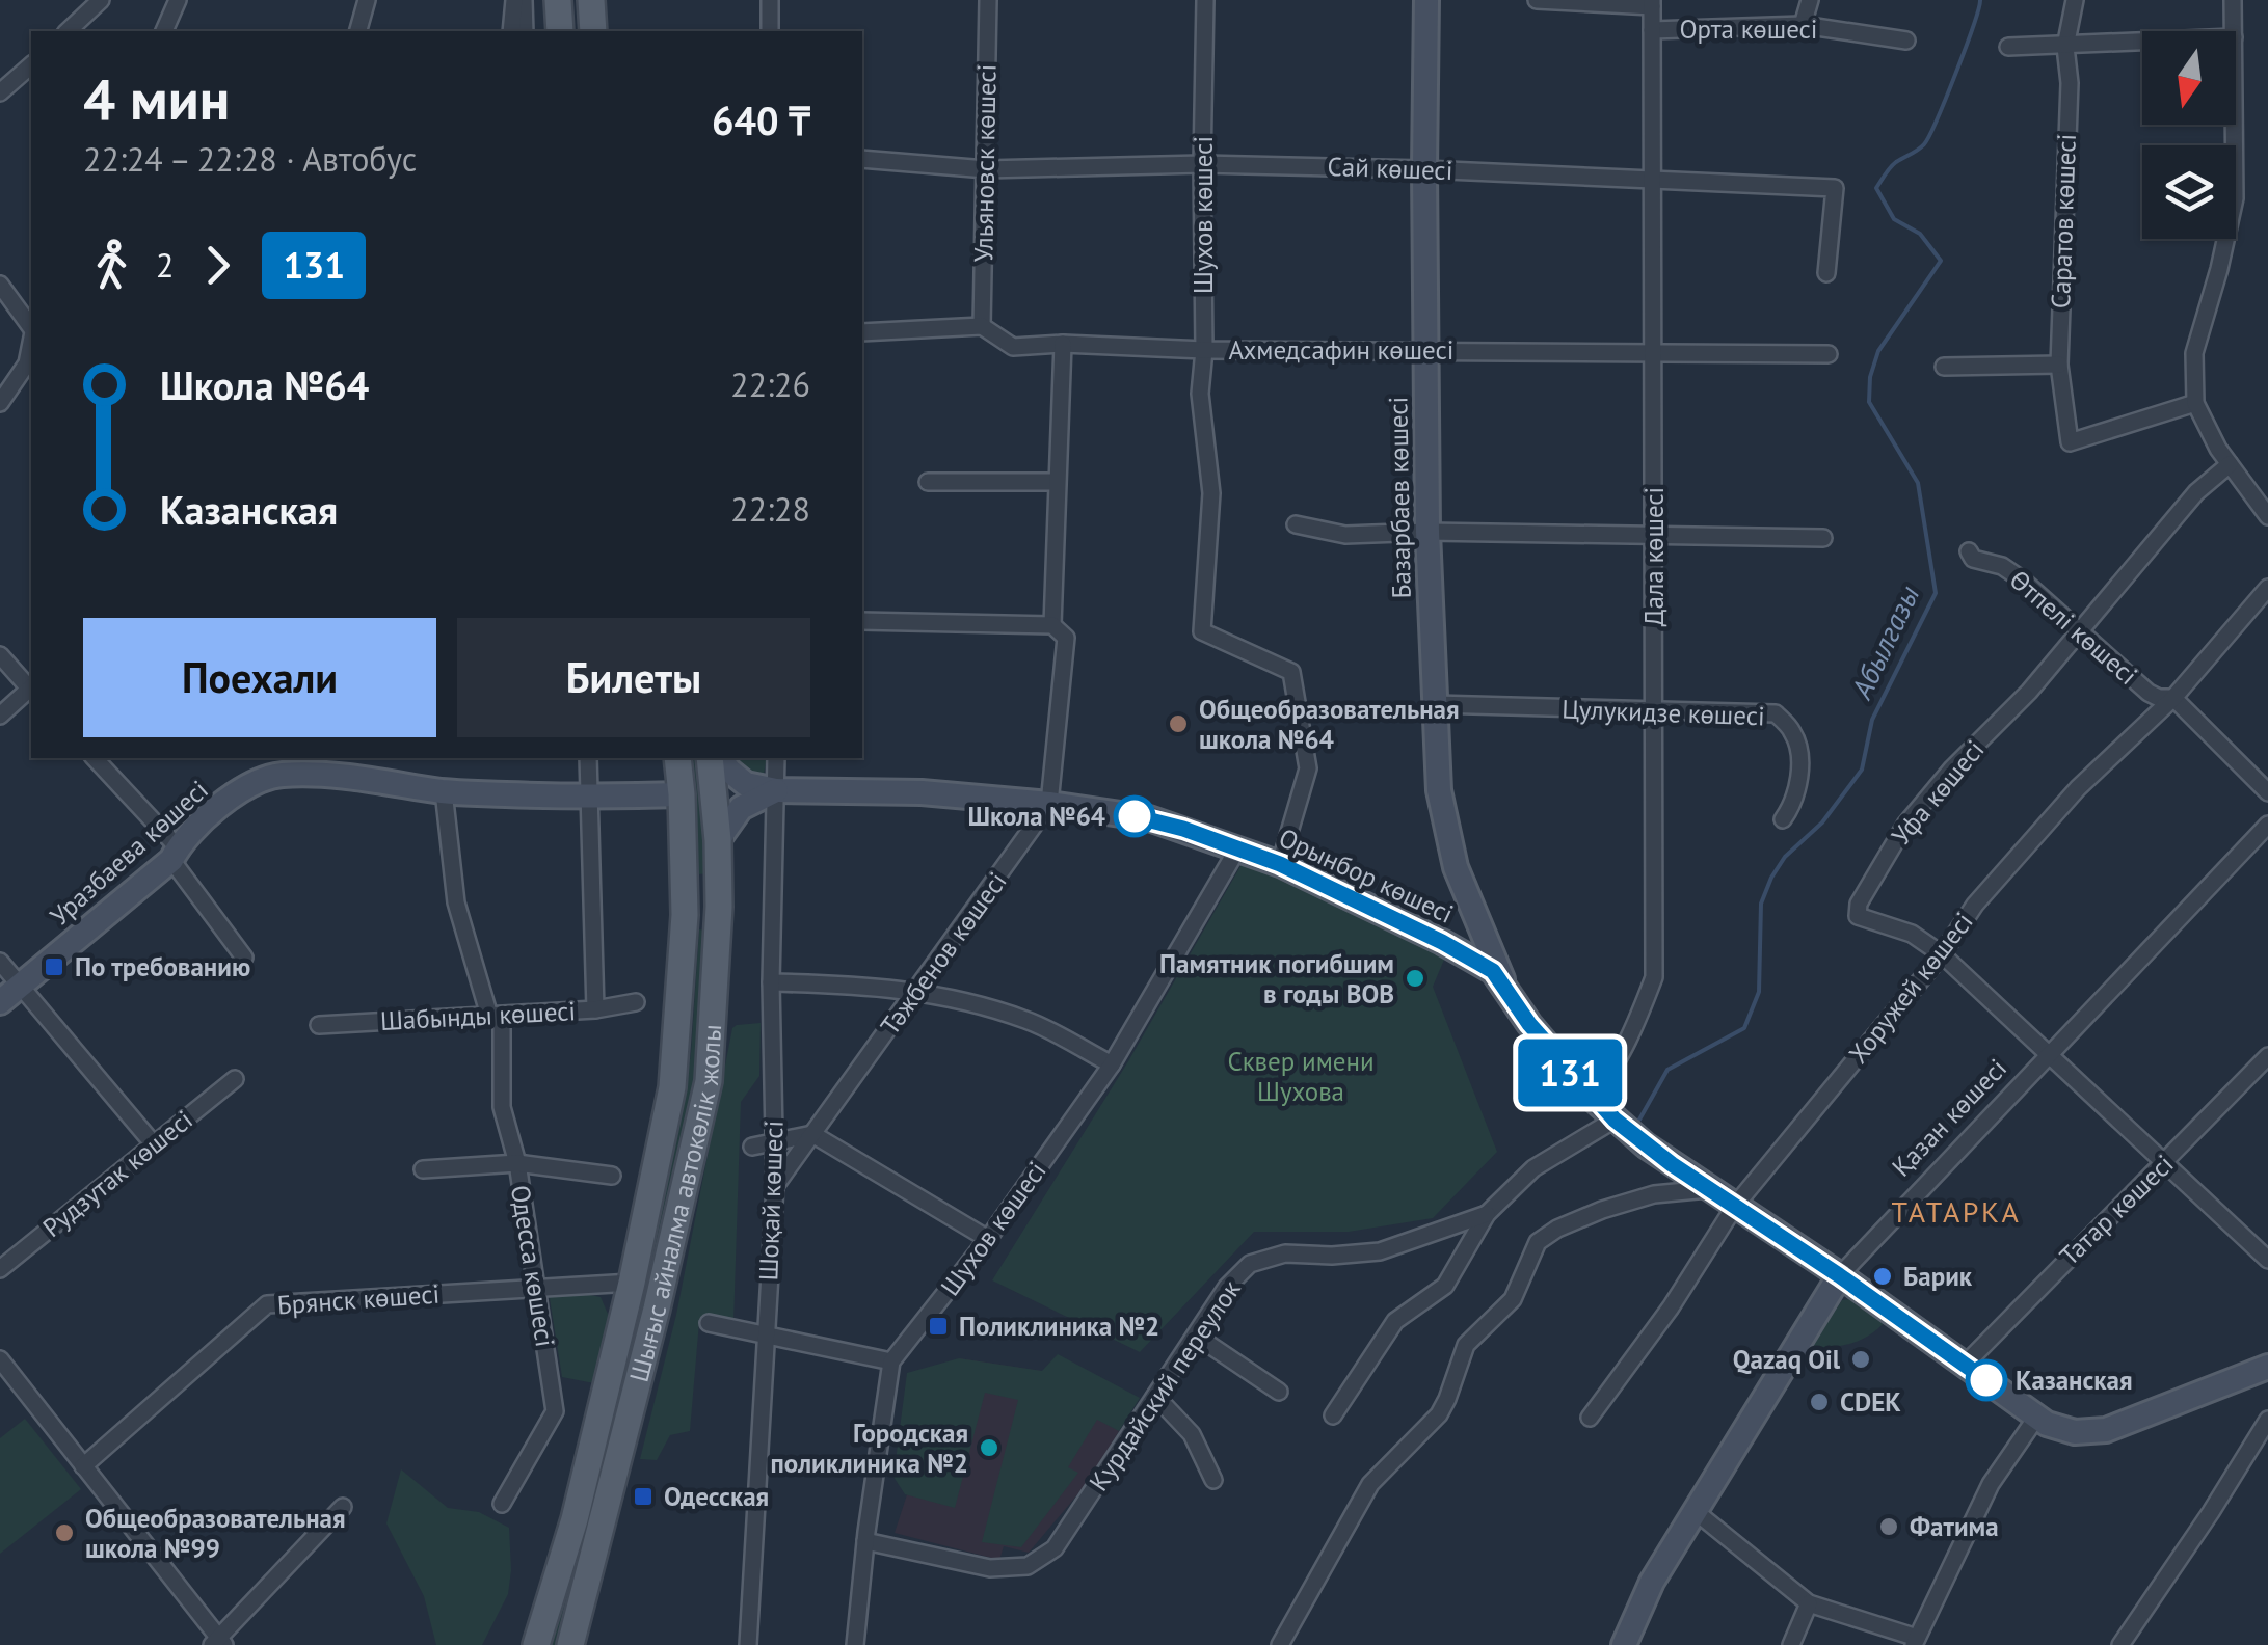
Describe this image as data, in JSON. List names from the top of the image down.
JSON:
{
  "streets": {
    "main road": ["Шығыс айналма автокөлік жолы"],
    "street": [
      "Орта көшесі",
      "Ульяновск көшесі",
      "Сай көшесі",
      "Шухов көшесі",
      "Саратов көшесі",
      "Ахмедсафин көшесі",
      "Базарбаев көшесі",
      "Дала көшесі",
      "Өтпелі көшесі",
      "Цулукидзе көшесі",
      "Уфа көшесі",
      "Уразбаева көшесі",
      "Орынбор көшесі",
      "Тәжбенов көшесі",
      "Хоружей көшесі",
      "Шабынды көшесі",
      "Қазан көшесі",
      "Рудзутак көшесі",
      "Шоқай көшесі",
      "Татар көшесі",
      "Одесса көшесі",
      "Брянск көшесі",
      "Курдайский переулок"
    ]
  },
  "crossings": [
    ["Орта көшесі", "Дала көшесі"],
    ["Ульяновск көшесі", "Сай көшесі"],
    ["Ульяновск көшесі", "Ахмедсафин көшесі"],
    ["Сай көшесі", "Шухов көшесі"],
    ["Сай көшесі", "Базарбаев көшесі"],
    ["Сай көшесі", "Дала көшесі"],
    ["Шухов көшесі", "Ахмедсафин көшесі"],
    ["Шухов көшесі", "Орынбор көшесі"],
    ["Ахмедсафин көшесі", "Базарбаев көшесі"],
    ["Ахмедсафин көшесі", "Дала көшесі"],
    ["Базарбаев көшесі", "Цулукидзе көшесі"],
    ["Базарбаев көшесі", "Орынбор көшесі"],
    ["Дала көшесі", "Цулукидзе көшесі"],
    ["Дала көшесі", "Орынбор көшесі"],
    ["Өтпелі көшесі", "Уфа көшесі"],
    ["Өтпелі көшесі", "Хоружей көшесі"],
    ["Уфа көшесі", "Хоружей көшесі"],
    ["Уфа көшесі", "Қазан көшесі"],
    ["Уфа көшесі", "Татар көшесі"],
    ["Уразбаева көшесі", "Шығыс айналма автокөлік жолы"],
    ["Уразбаева көшесі", "Одесса көшесі"],
    ["Орынбор көшесі", "Тәжбенов көшесі"],
    ["Орынбор көшесі", "Хоружей көшесі"],
    ["Орынбор көшесі", "Қазан көшесі"],
    ["Орынбор көшесі", "Шоқай көшесі"],
    ["Орынбор көшесі", "Татар көшесі"],
    ["Тәжбенов көшесі", "Шоқай көшесі"],
    ["Шабынды көшесі", "Одесса көшесі"],
    ["Шығыс айналма автокөлік жолы", "Брянск көшесі"],
    ["Одесса көшесі", "Брянск көшесі"]
  ],
  "districts": ["ТАТАРКА"],
  "water": ["Абылгазы"],
  "parks": ["Сквер имени Шухова"],
  "places": {
    "other": [
      "Общеобразовательная школа №64",
      "Школа №64",
      "Памятник погибшим в годы ВОВ",
      "Барик",
      "Qazaq Oil",
      "Казанская",
      "CDEK",
      "Городская поликлиника №2",
      "Фатима",
      "Общеобразовательная школа №99"
    ],
    "transit": ["По требованию", "Поликлиника №2", "Одесская"]
  },
  "lines": ["bus line 131"],
  "north": "bottom",
  "page": {
    "on_map": "131",
    "heading": ["4 мин", "22:24 – 22:28 · Автобус", "640 ₸"],
    "legs": ["2", "131"],
    "list": [
      {
        "name": "Школа №64",
        "value": "22:26"
      },
      {
        "name": "Казанская",
        "value": "22:28"
      }
    ],
    "buttons": ["Поехали", "Билеты"]
  }
}
